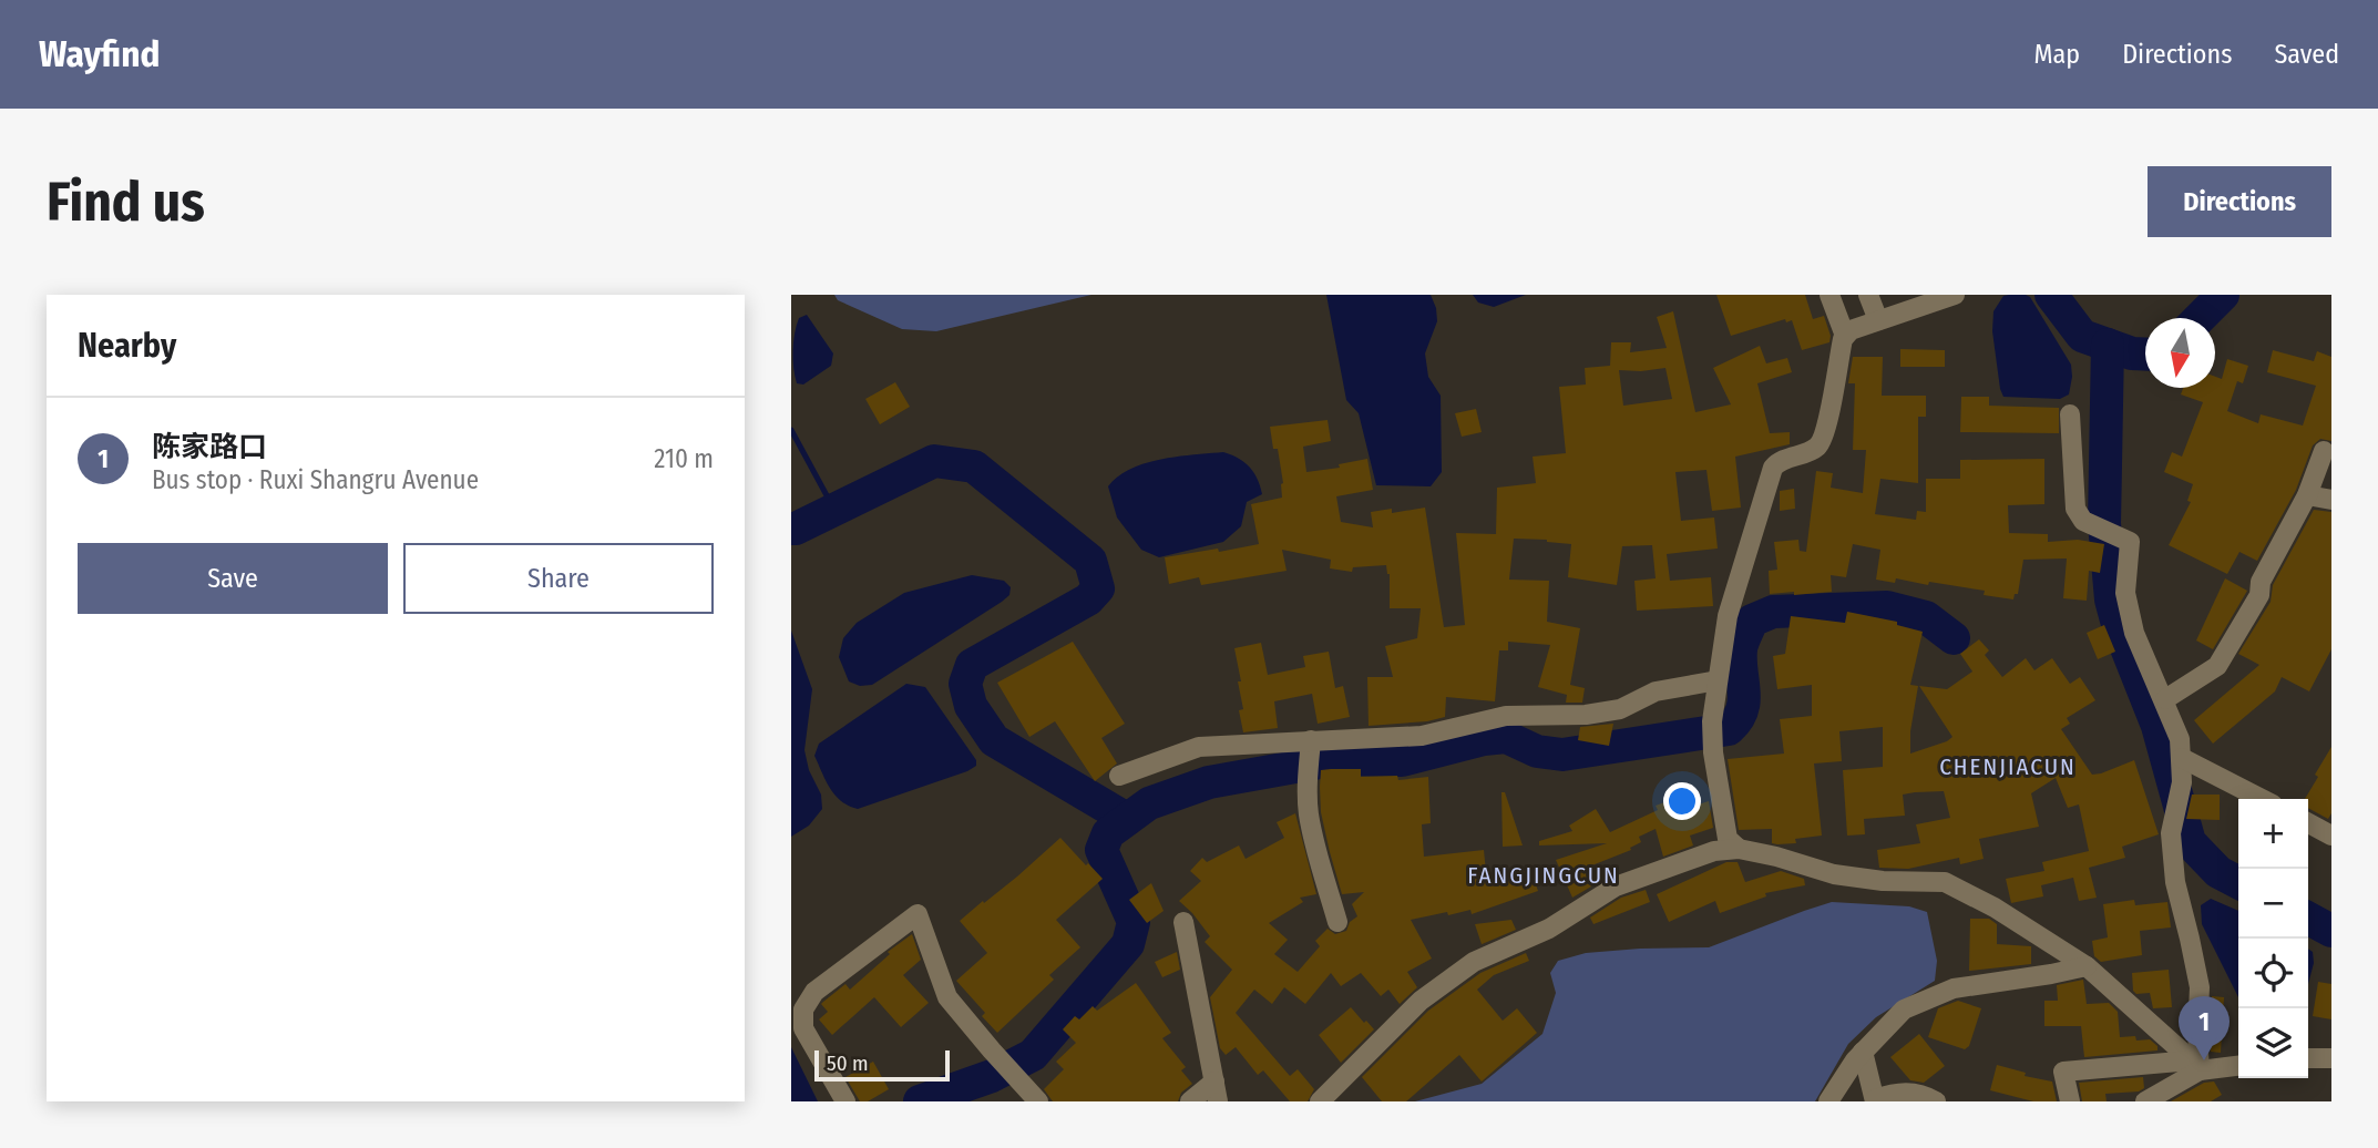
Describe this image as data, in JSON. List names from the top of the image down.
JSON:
{
  "districts": ["CHENJIACUN", "FANGJINGCUN"],
  "scale_bar": "50 m",
  "north": "bottom",
  "page": {
    "header": "Wayfind",
    "nav": ["Map", "Directions", "Saved"],
    "buttons": [
      "Directions",
      ["Save", "Share"]
    ],
    "title": "Find us",
    "heading": "Nearby",
    "list": [
      {
        "mark": "1",
        "name": "陈家路口",
        "note": "Bus stop · Ruxi Shangru Avenue",
        "value": "210 m"
      }
    ],
    "map_buttons": ["+", "−"],
    "pins": "1",
    "scale": "50 m"
  }
}
